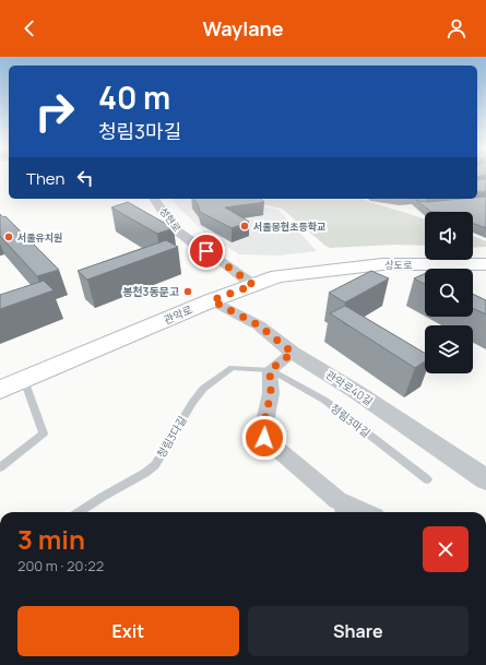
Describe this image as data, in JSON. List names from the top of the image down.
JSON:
{
  "streets": {
    "main road": ["상도로", "관악로"],
    "street": ["성현로", "관악로40길"],
    "lane": ["청림3마길", "청림3다길"]
  },
  "crossings": [
    ["성현로", "관악로"],
    ["상도로", "관악로"],
    ["관악로", "관악로40길"],
    ["청림3마길", "청림3다길"]
  ],
  "places": ["서울봉현초등학교", "서울유치원", "봉천3동문고"],
  "page": {
    "header": "Waylane",
    "turn": ["40 m", "청림3마길"],
    "then": "Then",
    "heading": ["3 min", "200 m · 20:22"],
    "buttons": ["Exit", "Share"]
  }
}
